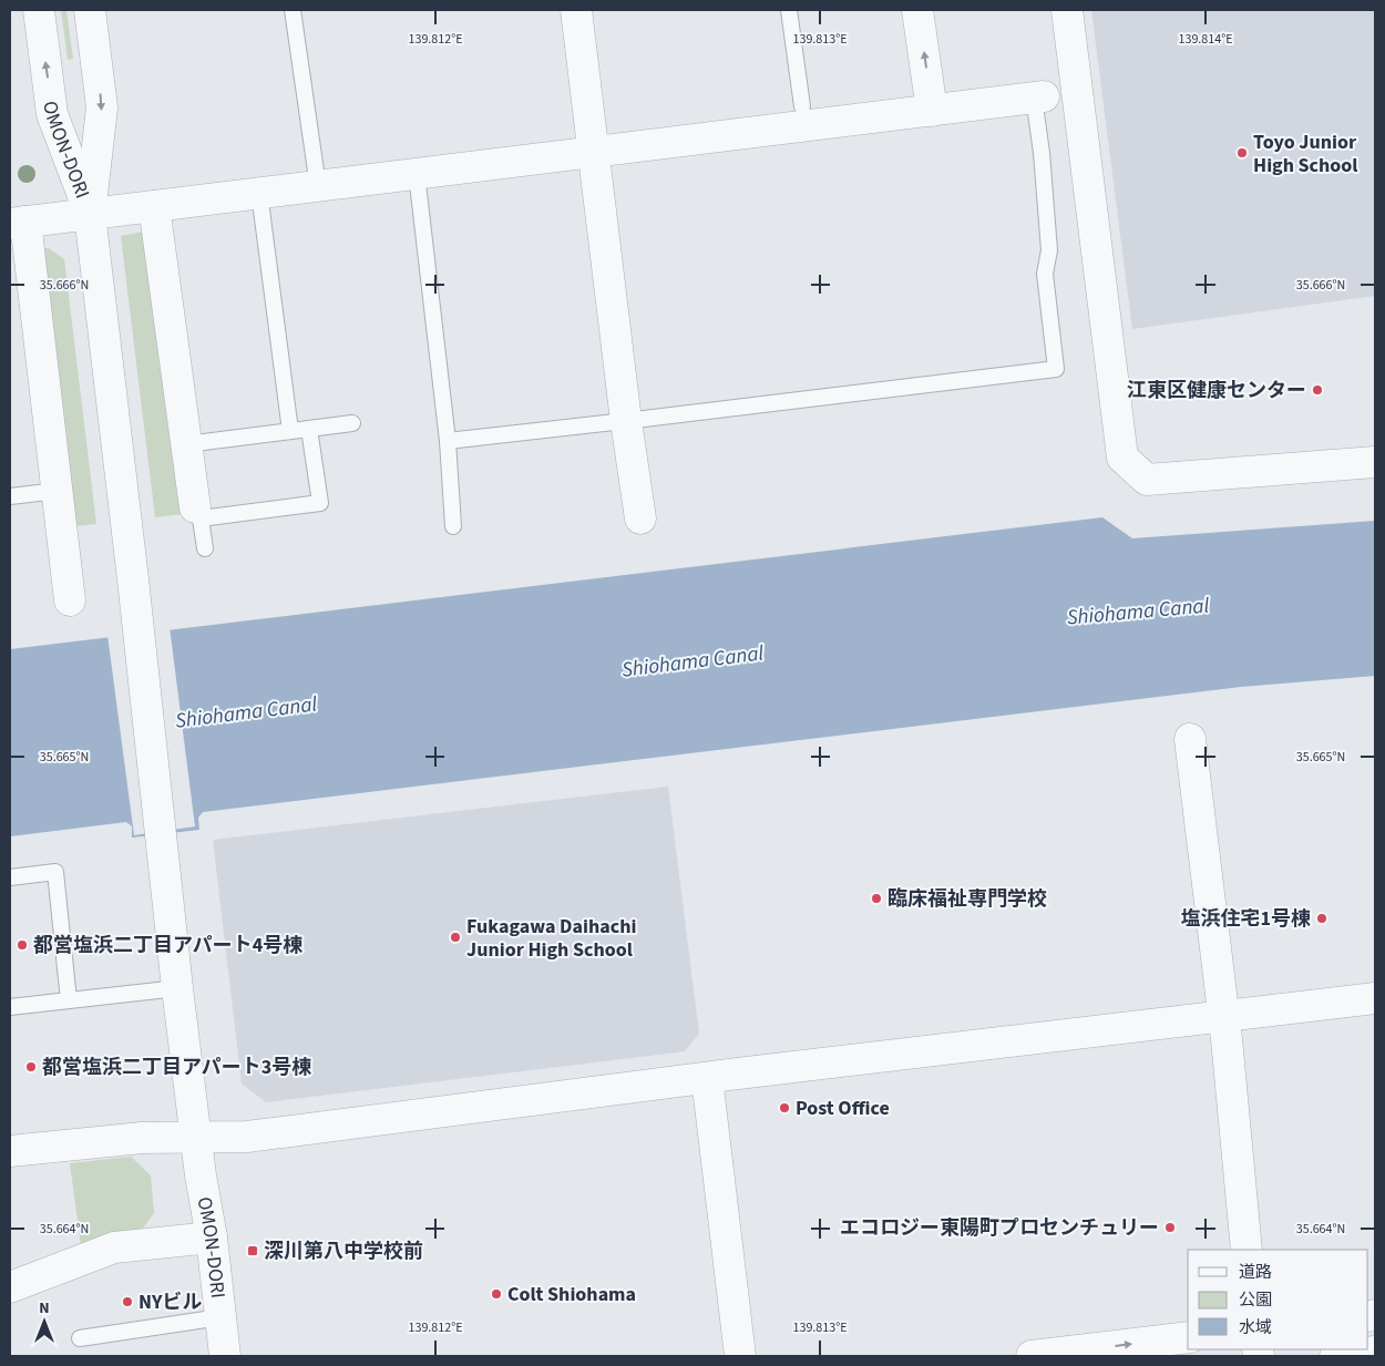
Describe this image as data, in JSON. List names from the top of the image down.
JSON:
{
  "streets": {
    "street": ["OMON-DORI"]
  },
  "water": ["Shiohama Canal"],
  "places": {
    "other": [
      "Toyo Junior High School",
      "江東区健康センター",
      "臨床福祉専門学校",
      "塩浜住宅1号棟",
      "Fukagawa Daihachi Junior High School",
      "都営塩浜二丁目アパート4号棟",
      "都営塩浜二丁目アパート3号棟",
      "Post Office",
      "エコロジー東陽町プロセンチュリー",
      "Colt Shiohama",
      "NYビル"
    ],
    "transit": ["深川第八中学校前"]
  },
  "legend": ["道路", "公園", "水域"],
  "north": "top",
  "coordinates": [
    "139.812°E",
    "139.813°E",
    "139.814°E",
    "35.666°N",
    "35.665°N",
    "35.664°N"
  ]
}
